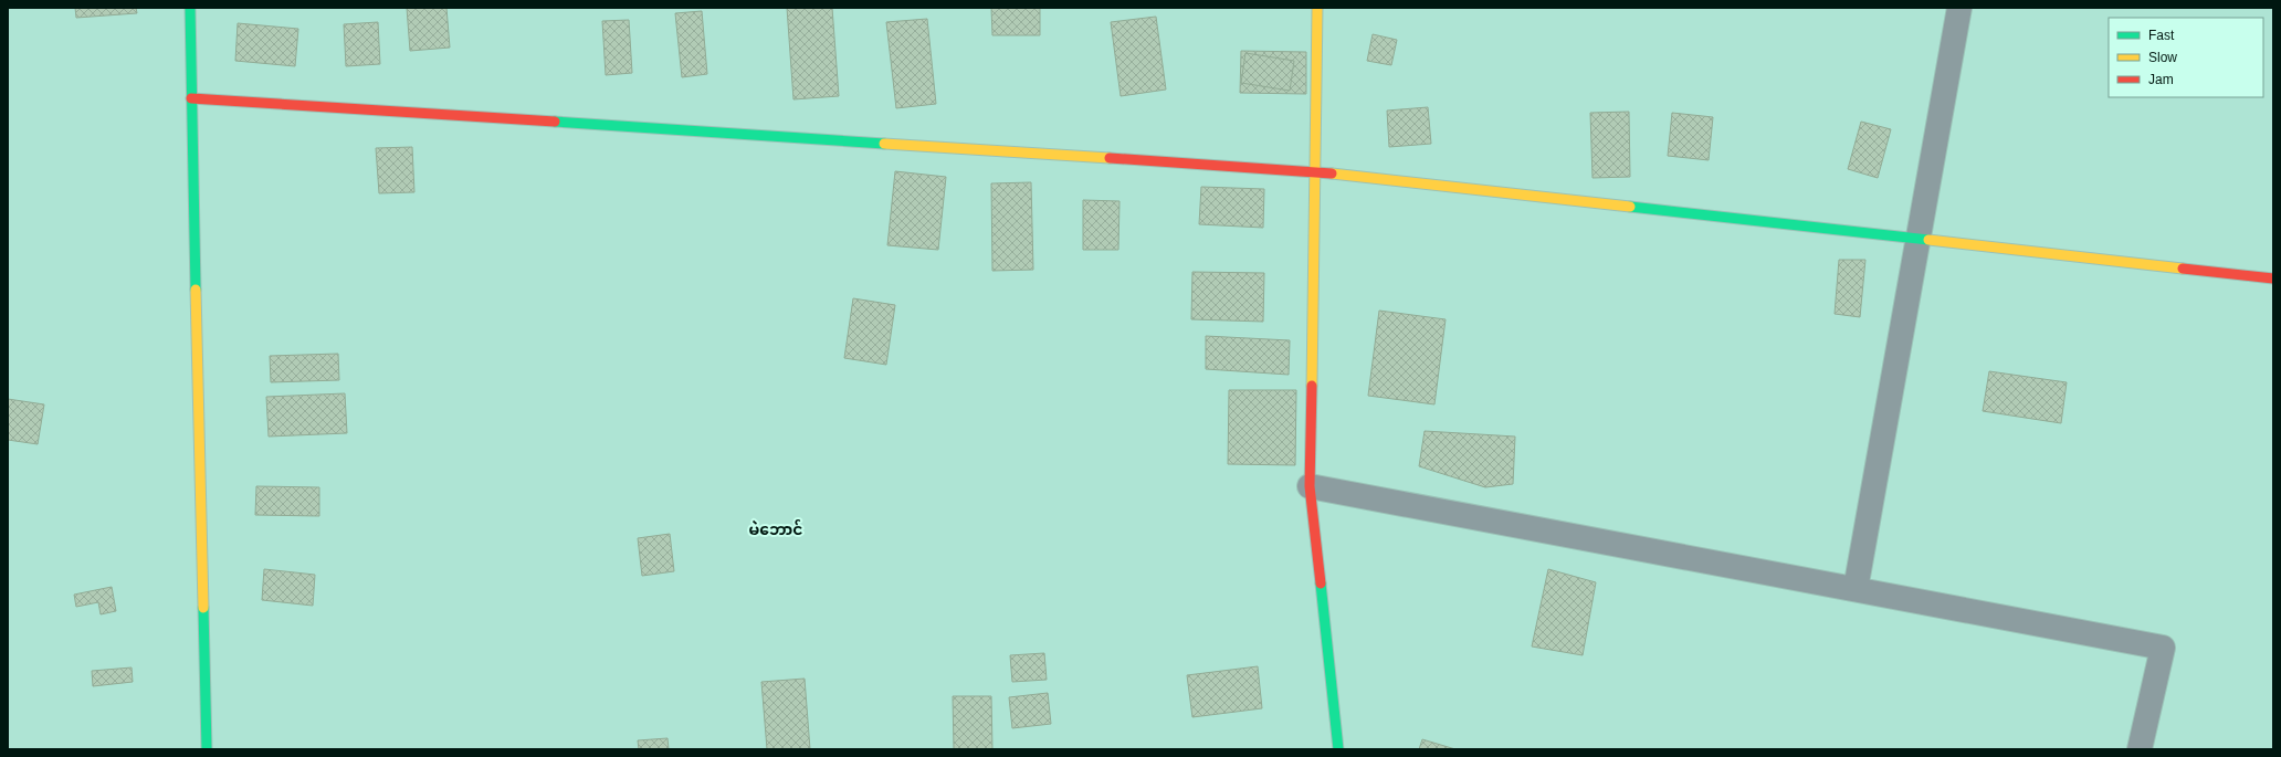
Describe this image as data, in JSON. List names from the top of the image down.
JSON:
{
  "districts": ["မဲဘောင်"],
  "legend": ["Fast", "Slow", "Jam"]
}
